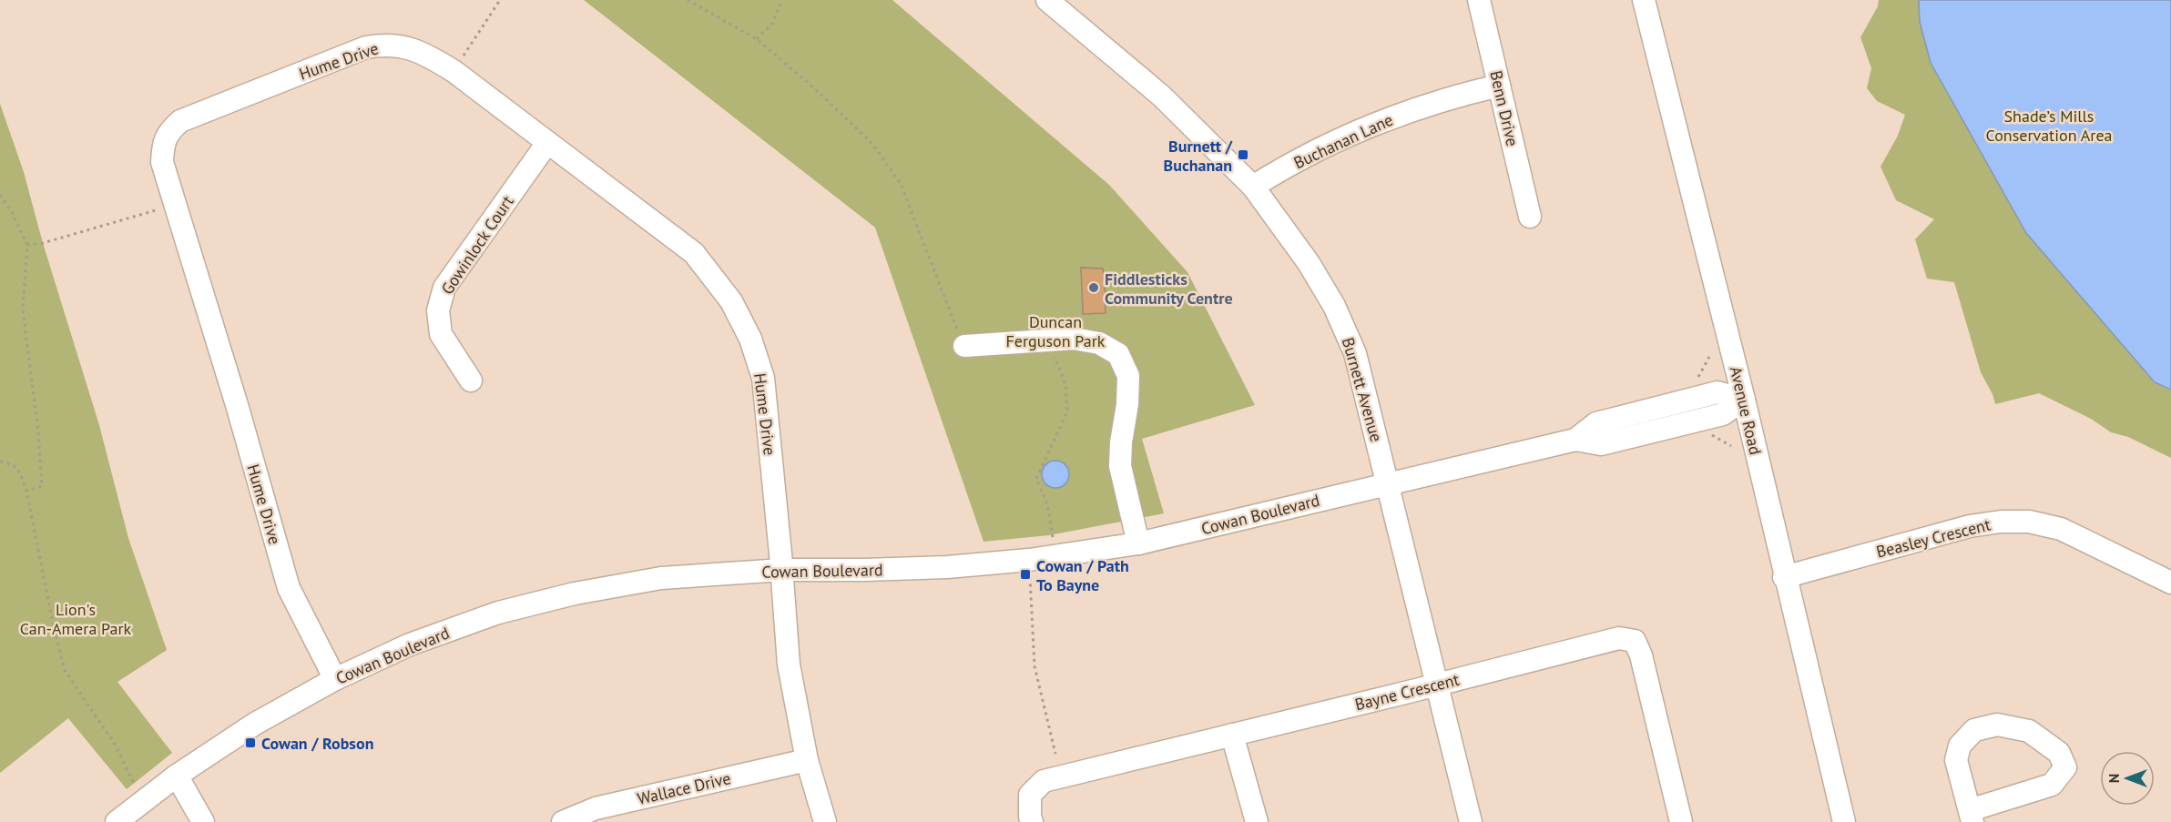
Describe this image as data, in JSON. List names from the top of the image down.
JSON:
{
  "streets": {
    "street": [
      "Hume Drive",
      "Benn Drive",
      "Buchanan Lane",
      "Gowinlock Court",
      "Burnett Avenue",
      "Avenue Road",
      "Cowan Boulevard",
      "Beasley Crescent",
      "Bayne Crescent",
      "Wallace Drive"
    ]
  },
  "crossings": [
    ["Hume Drive", "Gowinlock Court"],
    ["Hume Drive", "Cowan Boulevard"],
    ["Benn Drive", "Buchanan Lane"],
    ["Buchanan Lane", "Burnett Avenue"],
    ["Burnett Avenue", "Cowan Boulevard"],
    ["Burnett Avenue", "Bayne Crescent"],
    ["Avenue Road", "Cowan Boulevard"],
    ["Avenue Road", "Beasley Crescent"]
  ],
  "parks": ["Shade’s Mills Conservation Area", "Duncan Ferguson Park", "Lion's Can-Amera Park"],
  "places": {
    "transit": ["Burnett / Buchanan", "Cowan / Path To Bayne", "Cowan / Robson"],
    "other": ["Fiddlesticks Community Centre"]
  },
  "north": "left"
}
